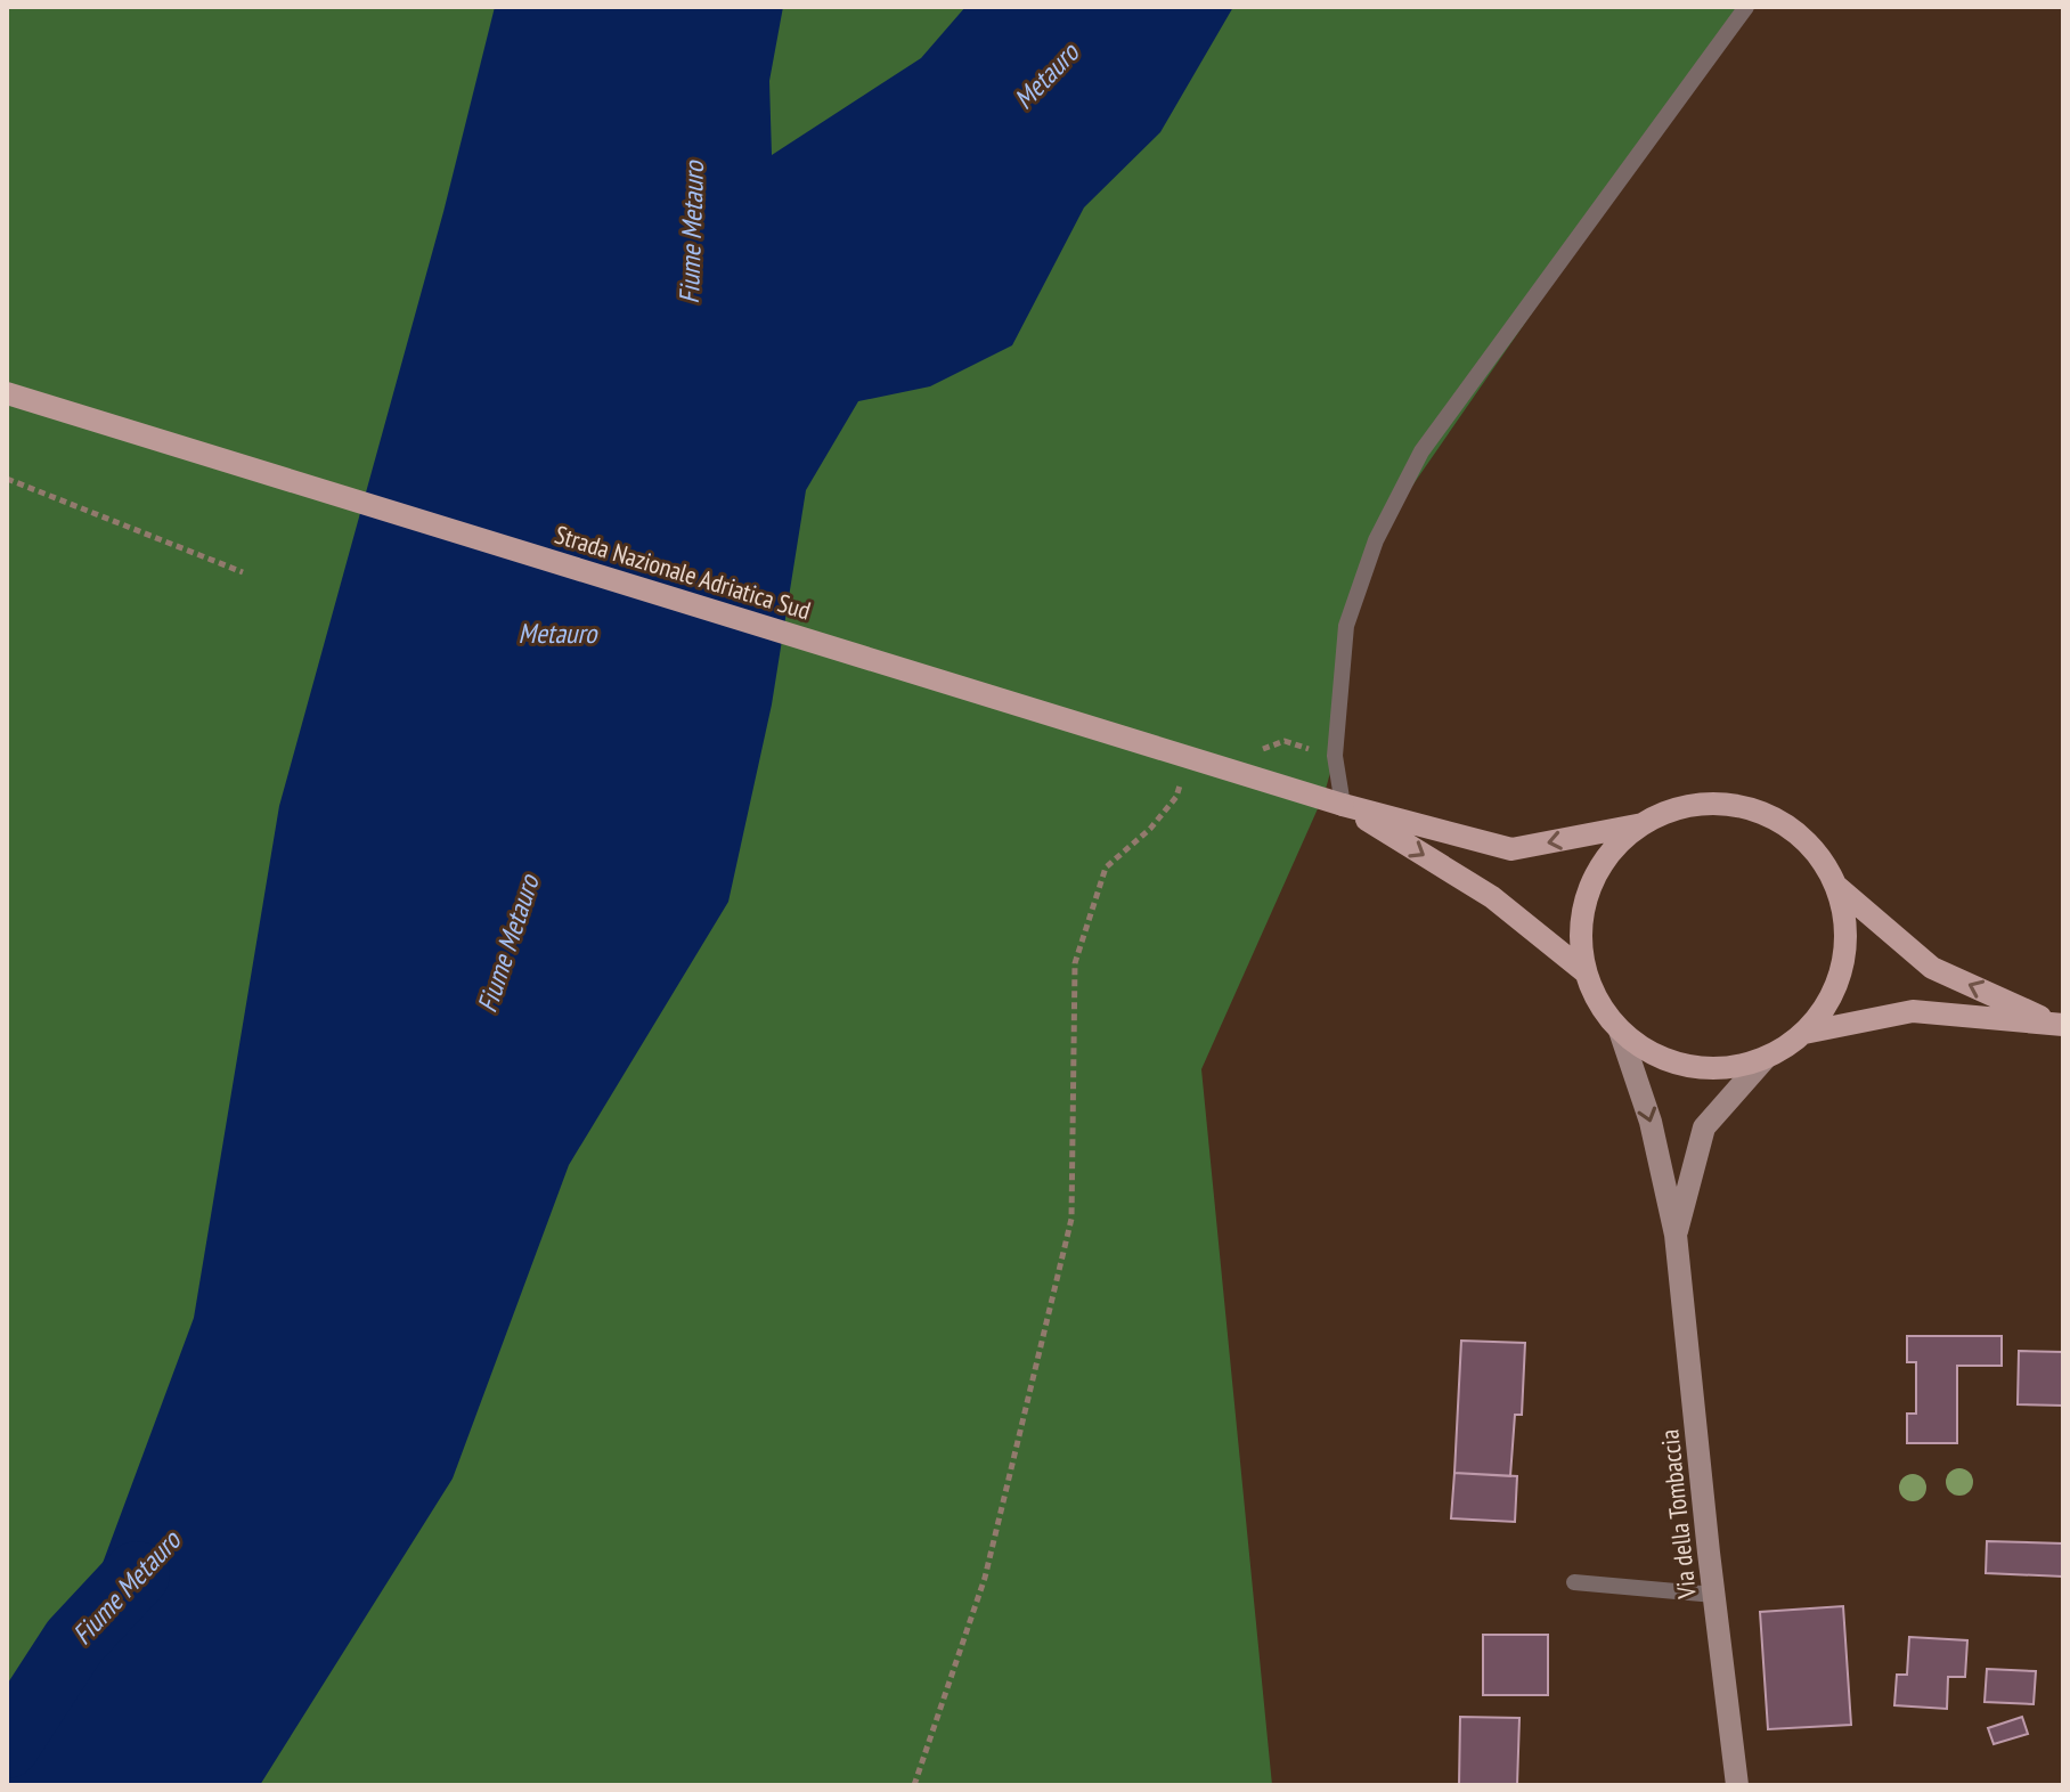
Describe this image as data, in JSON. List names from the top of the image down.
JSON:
{
  "streets": {
    "main road": ["Strada Nazionale Adriatica Sud", "Via della Tombaccia"]
  },
  "crossings": [
    ["Strada Nazionale Adriatica Sud", "Via della Tombaccia"]
  ],
  "water": ["Metauro", "Fiume Metauro"]
}
